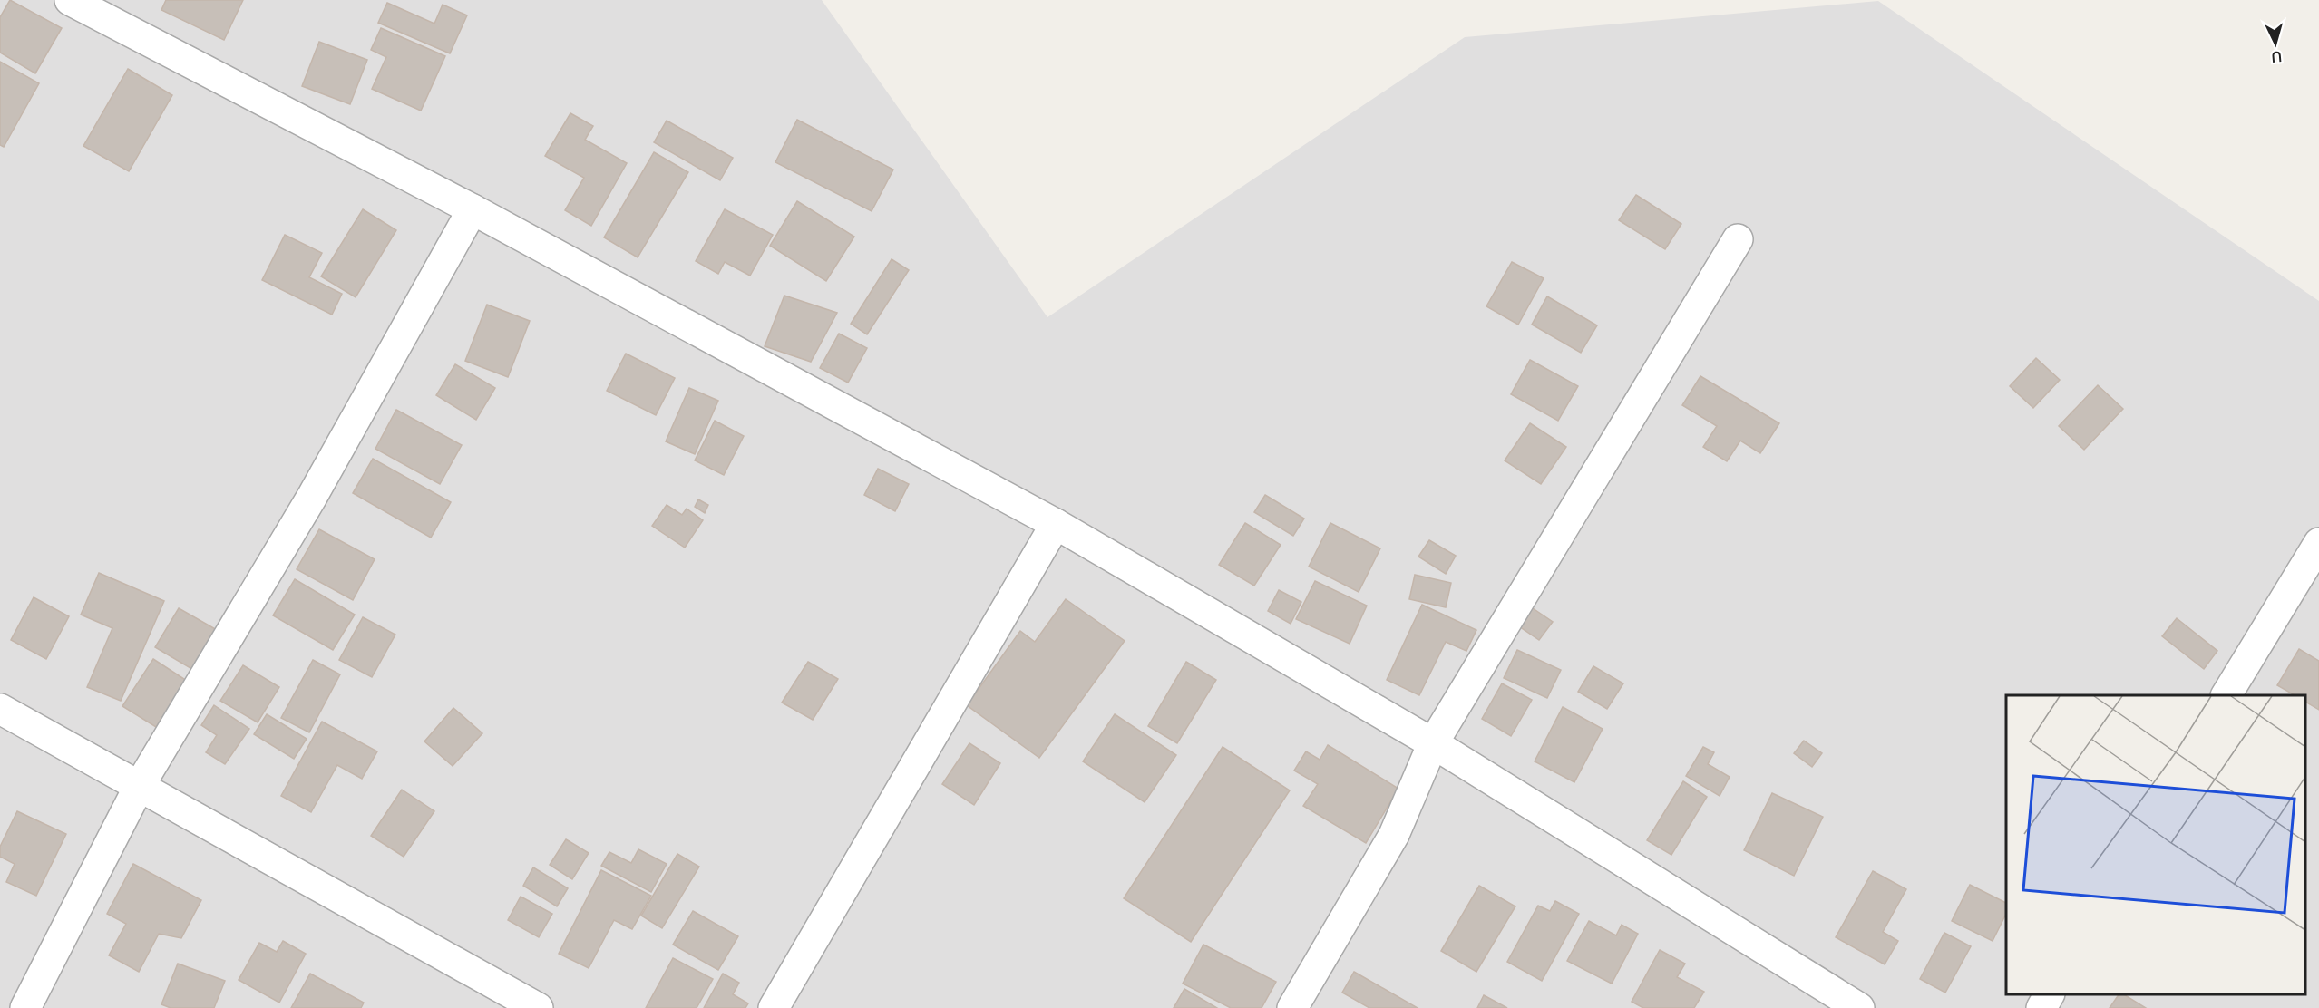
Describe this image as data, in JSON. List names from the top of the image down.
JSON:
{
  "north": "bottom"
}
